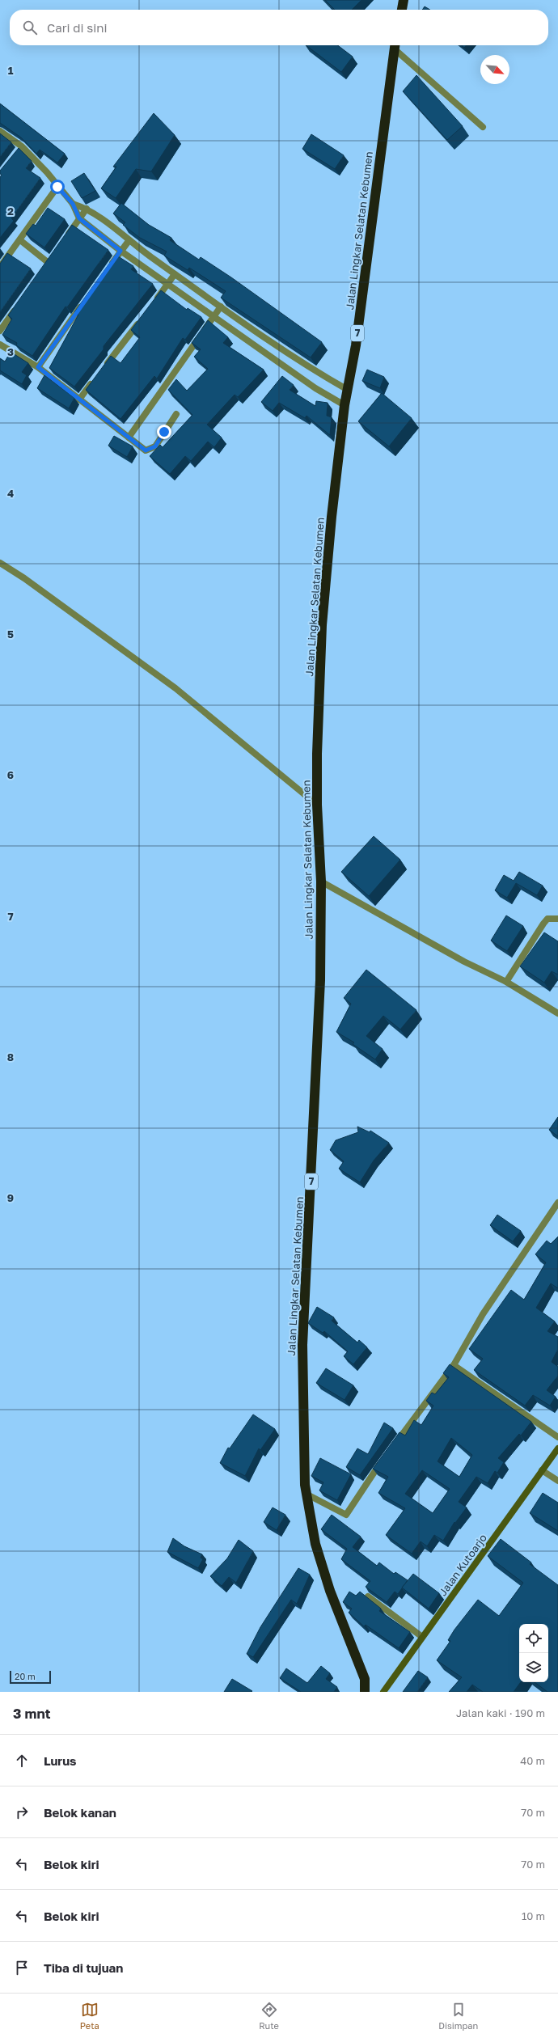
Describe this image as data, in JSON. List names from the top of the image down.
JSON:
{
  "streets": {
    "highway": ["Jalan Lingkar Selatan Kebumen", "7"],
    "main road": ["Jalan Kutoarjo"]
  },
  "scale_bar": "20 m",
  "north": "bottom right",
  "page": {
    "search": "Cari di sini",
    "scale": "20 m",
    "heading": ["3 mnt", "Jalan kaki · 190 m"],
    "list": [
      ["Lurus", "40 m"],
      ["Belok kanan", "70 m"],
      ["Belok kiri", "70 m"],
      ["Belok kiri", "10 m"],
      "Tiba di tujuan"
    ],
    "nav": ["Peta", "Rute", "Disimpan"]
  },
  "grid": {
    "rows": [
      "1",
      "2",
      "3",
      "4",
      "5",
      "6",
      "7",
      "8",
      "9"
    ]
  }
}
